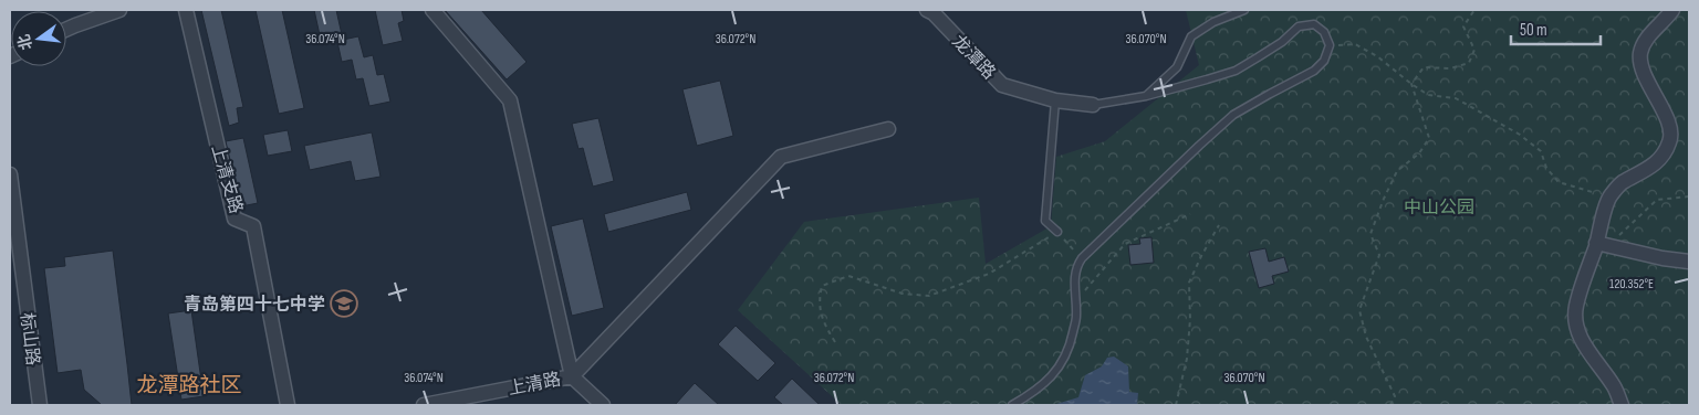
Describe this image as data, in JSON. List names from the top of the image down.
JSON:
{
  "streets": {
    "street": [
      "龙潭路",
      "上清支路",
      "标山路",
      "上清路"
    ]
  },
  "districts": ["龙潭路社区"],
  "parks": ["中山公园"],
  "places": {
    "school or university": ["青岛第四十七中学"]
  },
  "scale_bar": "50 m",
  "north": "left",
  "coordinates": [
    "36.074°N",
    "36.072°N",
    "36.070°N",
    "120.352°E"
  ]
}
